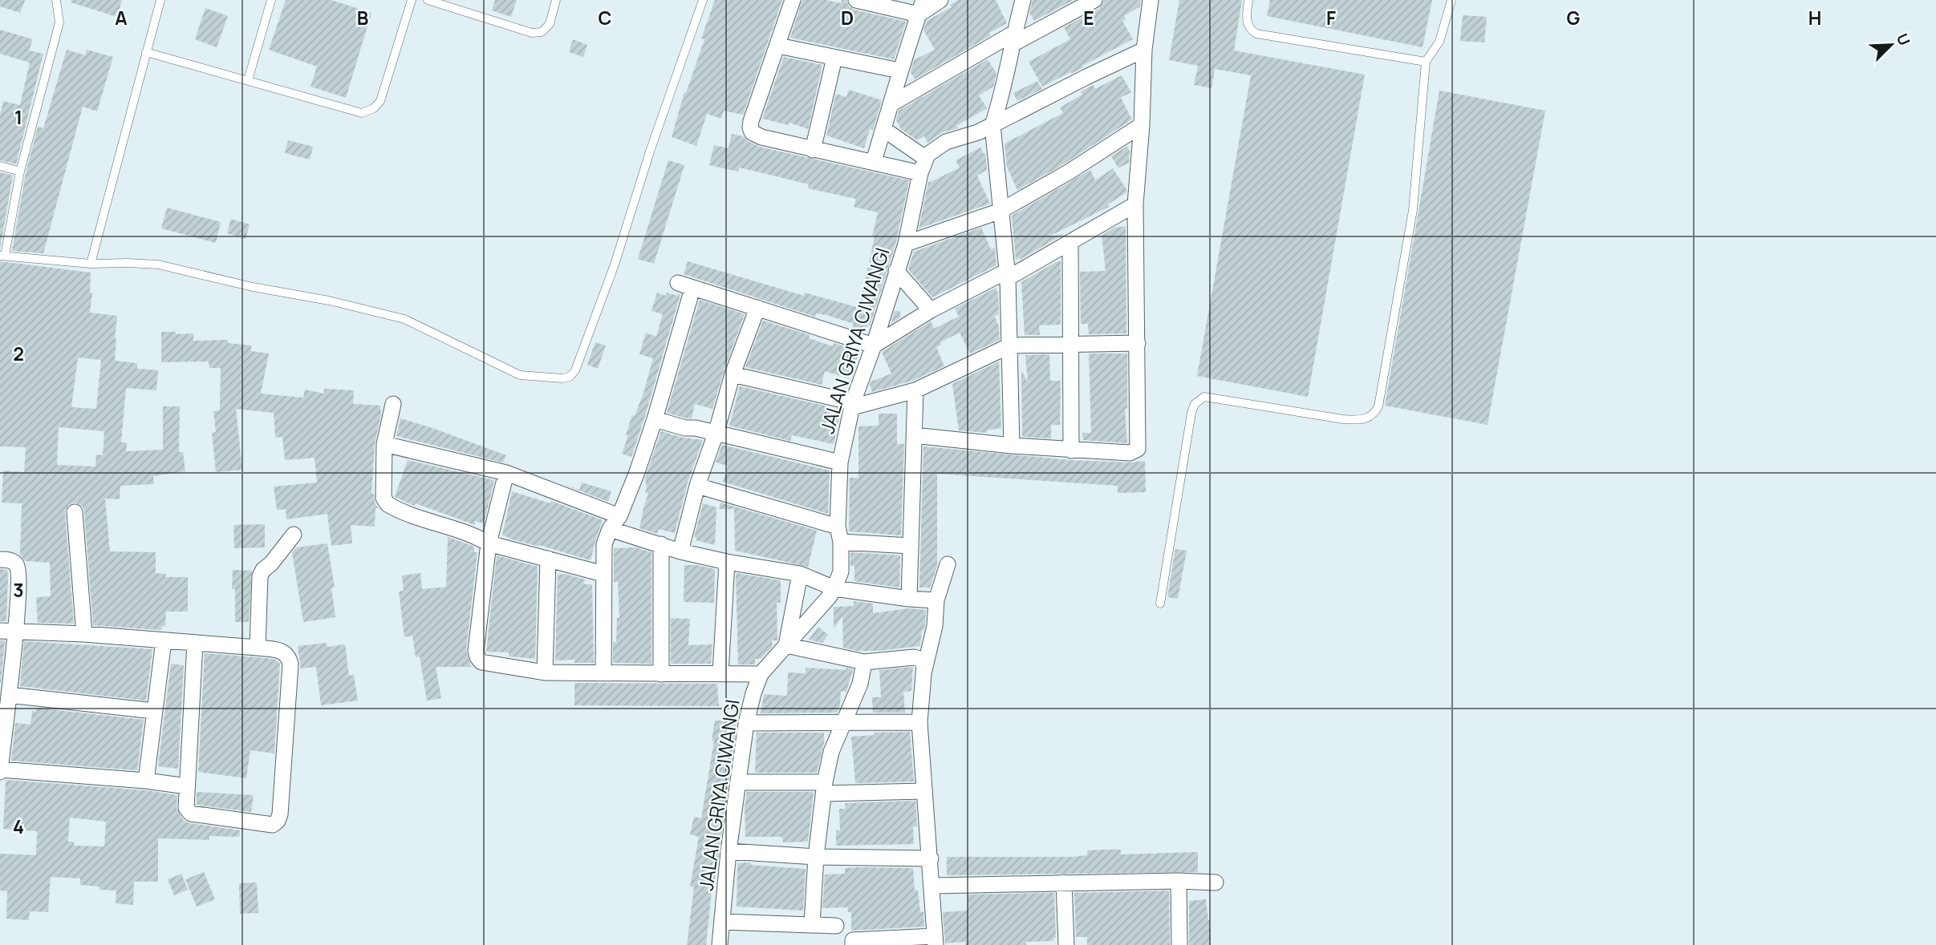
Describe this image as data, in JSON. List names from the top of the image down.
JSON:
{
  "streets": {
    "street": ["JALAN GRIYA CIWANGI"]
  },
  "north": "top right",
  "grid": {
    "columns": [
      "A",
      "B",
      "C",
      "D",
      "E",
      "F",
      "G",
      "H"
    ],
    "rows": [
      "1",
      "2",
      "3",
      "4"
    ]
  }
}
